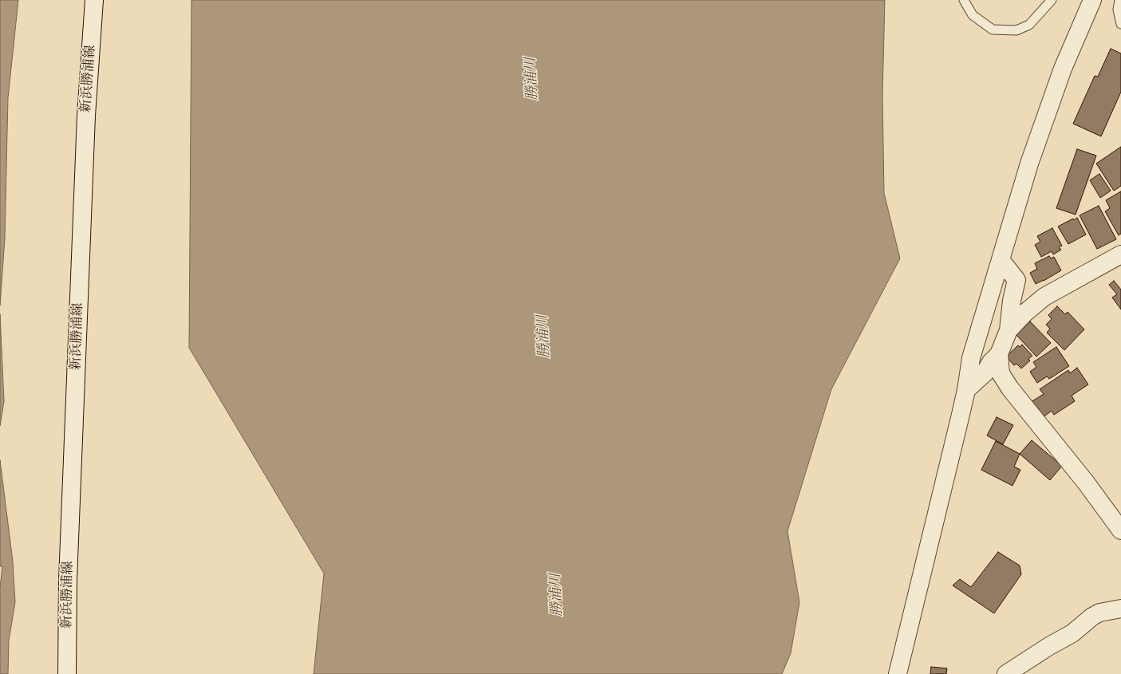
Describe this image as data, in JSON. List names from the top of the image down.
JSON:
{
  "streets": {
    "street": ["新浜勝浦線"]
  },
  "water": ["勝浦川"]
}
